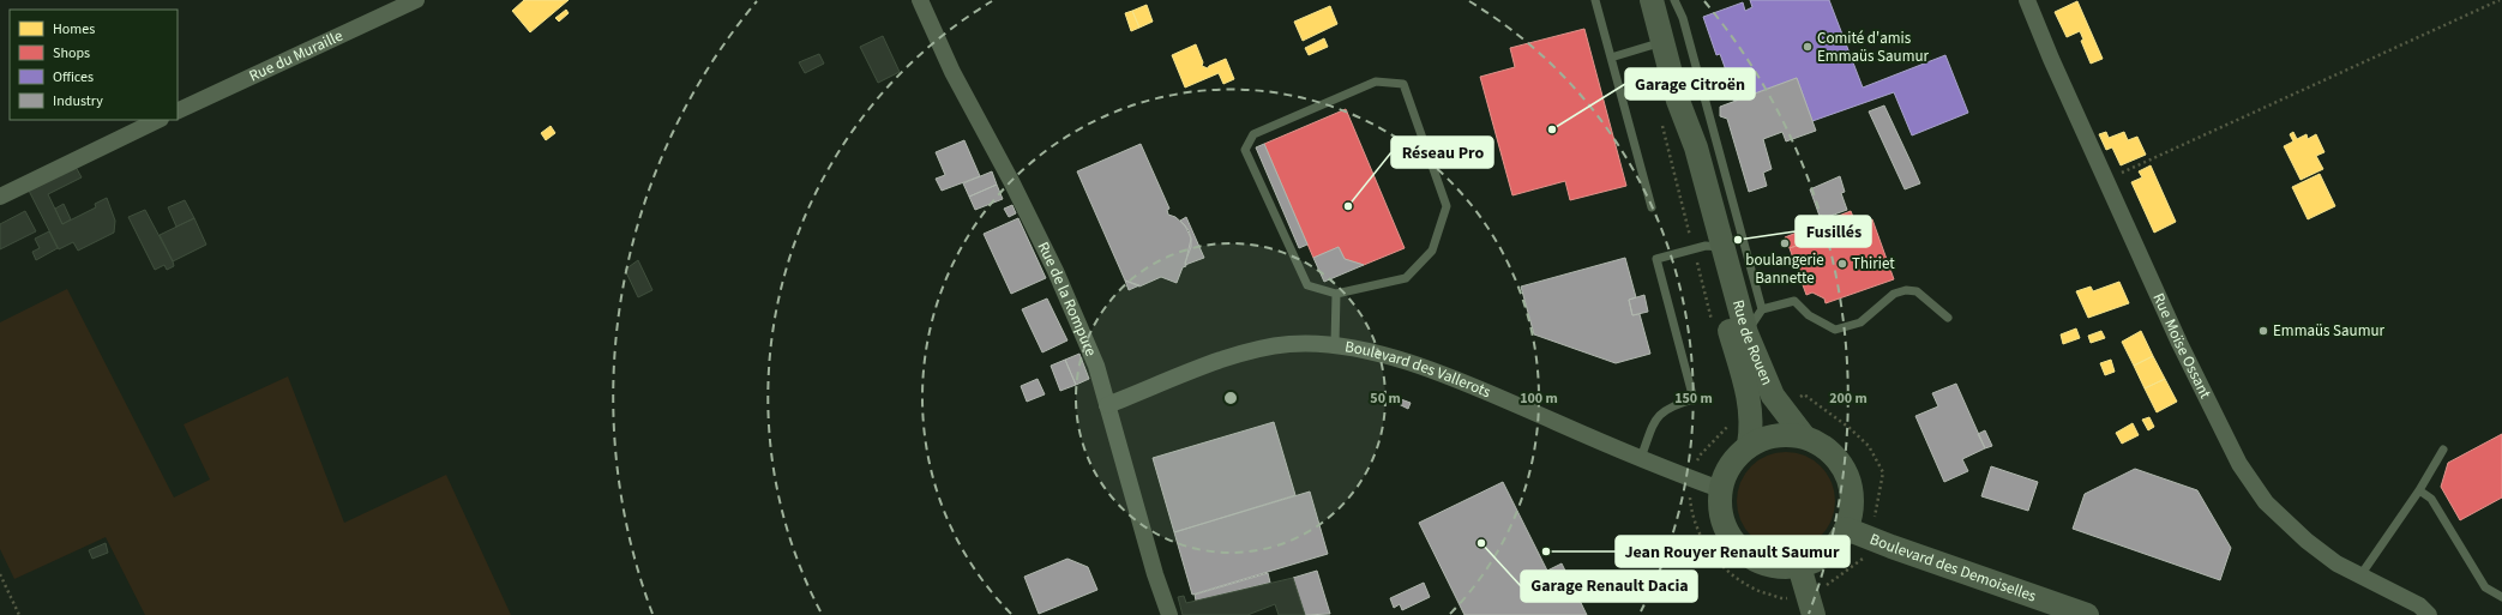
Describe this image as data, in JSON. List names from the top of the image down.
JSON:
{
  "streets": {
    "main road": ["Rue de Rouen", "Boulevard des Demoiselles"],
    "street": [
      "Rue du Muraille",
      "Rue de la Rompure",
      "Rue Moïse Ossant",
      "Boulevard des Vallerots"
    ]
  },
  "crossings": [
    ["Rue de la Rompure", "Boulevard des Vallerots"],
    ["Rue de Rouen", "Boulevard des Vallerots"],
    ["Rue de Rouen", "Boulevard des Demoiselles"],
    ["Boulevard des Vallerots", "Boulevard des Demoiselles"]
  ],
  "places": [
    "Comité d'amis Emmaüs Saumur",
    "Garage Citroën",
    "Réseau Pro",
    "Fusillés",
    "boulangerie Bannette",
    "Thiriet",
    "Emmaüs Saumur",
    "Garage Renault Dacia",
    "Jean Rouyer Renault Saumur"
  ],
  "legend": [
    "Homes",
    "Shops",
    "Offices",
    "Industry"
  ],
  "rings": [
    "50 m",
    "100 m",
    "150 m",
    "200 m"
  ]
}
